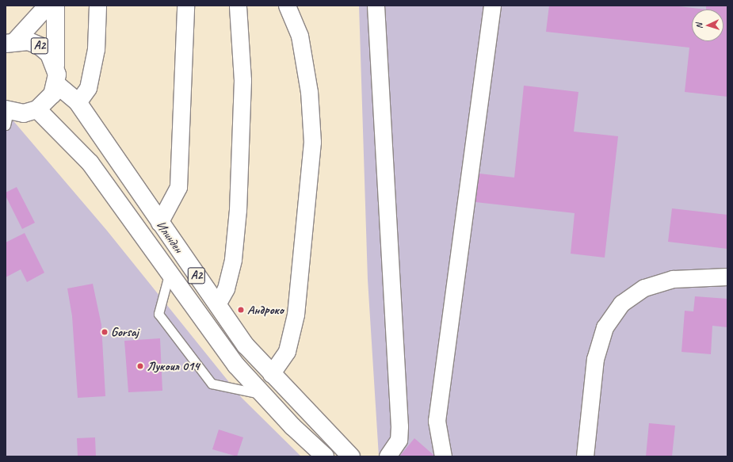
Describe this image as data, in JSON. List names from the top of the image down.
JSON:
{
  "streets": {
    "main road": ["A2", "Илинден"]
  },
  "crossings": [
    ["A2", "Илинден"]
  ],
  "places": ["Андроко", "Gorsaj", "Лукоил 014"],
  "north": "left"
}
